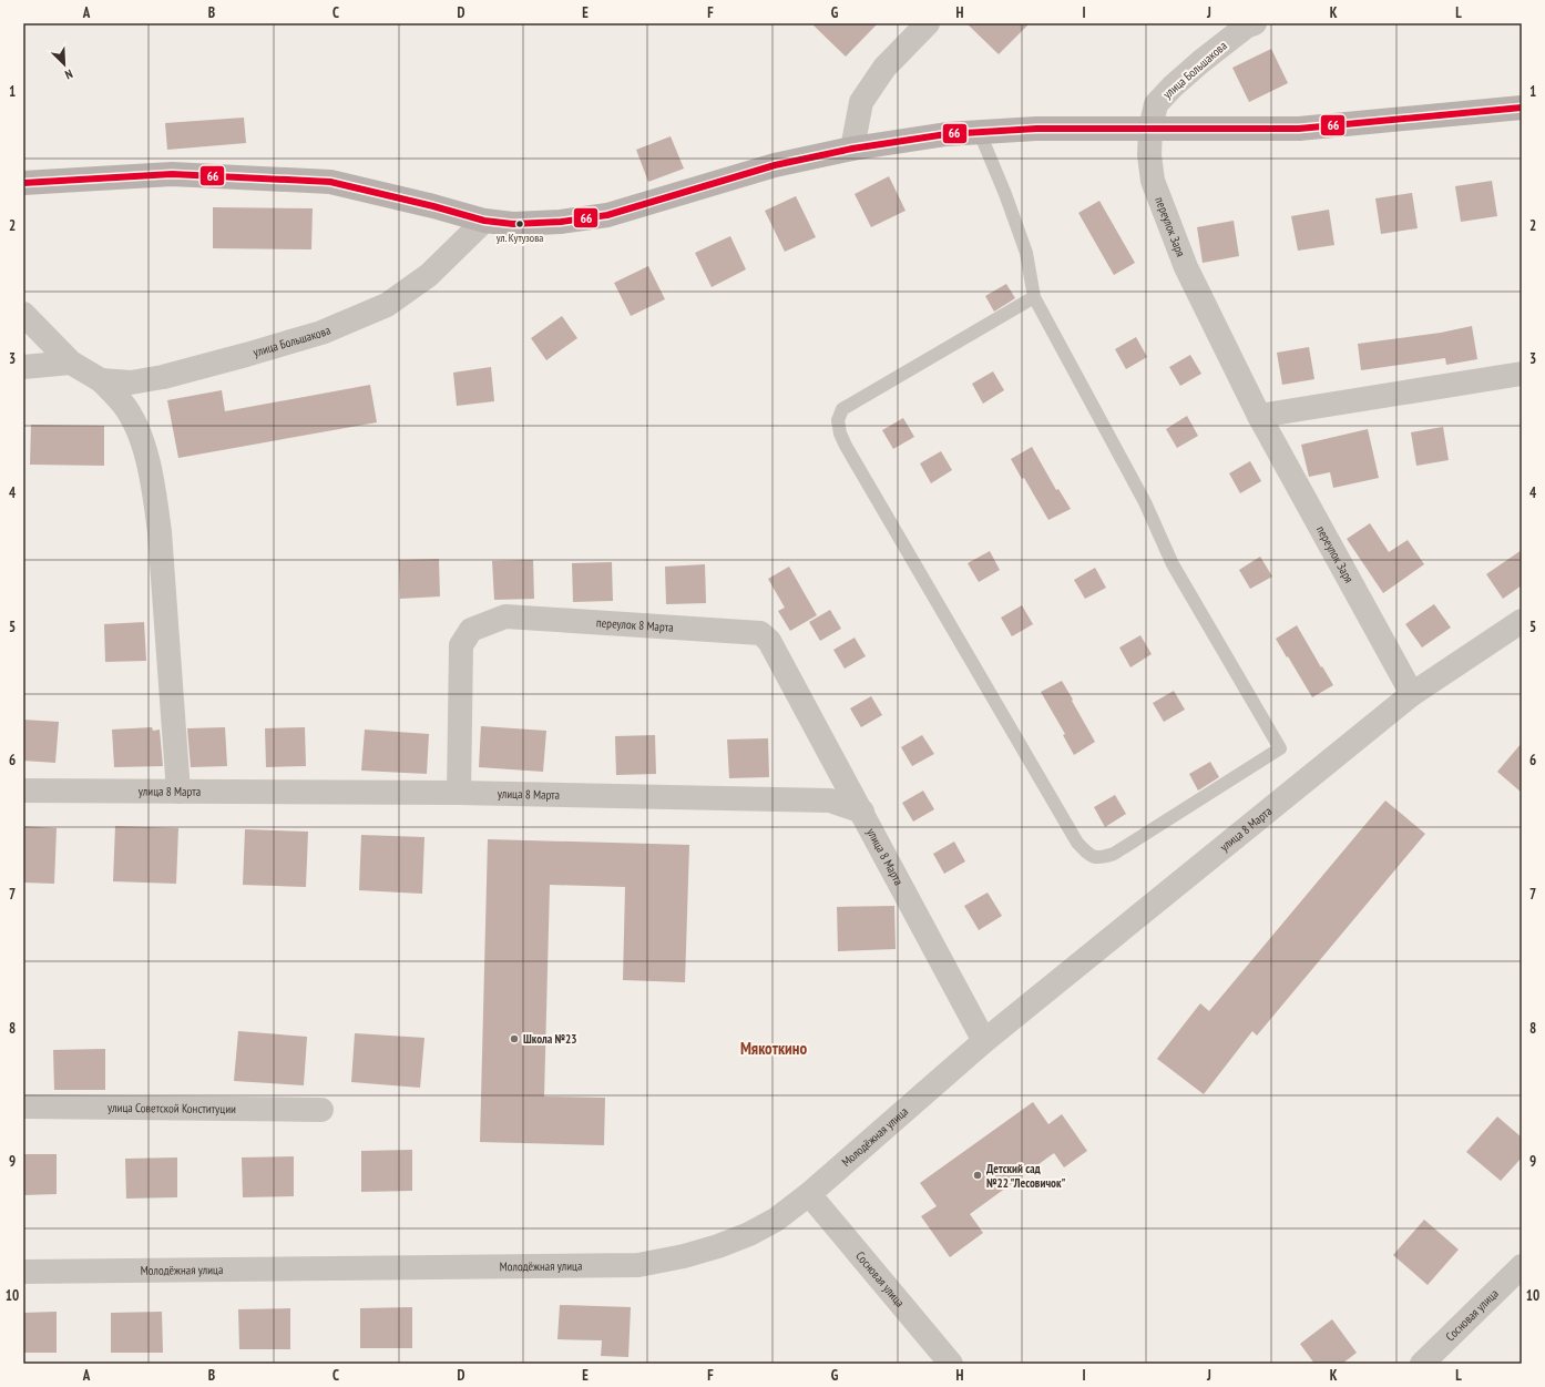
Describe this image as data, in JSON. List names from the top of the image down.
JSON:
{
  "streets": {
    "street": [
      "улица Большакова",
      "переулок Заря",
      "переулок 8 Марта",
      "улица 8 Марта",
      "улица Советской Конституции",
      "Молодёжная улица",
      "Сосновая улица"
    ]
  },
  "crossings": [
    ["улица Большакова", "переулок Заря"],
    ["переулок Заря", "улица 8 Марта"],
    ["переулок 8 Марта", "улица 8 Марта"],
    ["улица 8 Марта", "Молодёжная улица"],
    ["Молодёжная улица", "Сосновая улица"]
  ],
  "districts": ["Мякоткино"],
  "places": ["ул. Кутузова", "Школа №23", "Детский сад №22 \"Лесовичок\""],
  "lines": ["transit line 66"],
  "north": "bottom right",
  "grid": {
    "columns": [
      "A",
      "B",
      "C",
      "D",
      "E",
      "F",
      "G",
      "H",
      "I",
      "J",
      "K",
      "L"
    ],
    "rows": [
      "1",
      "2",
      "3",
      "4",
      "5",
      "6",
      "7",
      "8",
      "9",
      "10"
    ]
  }
}
